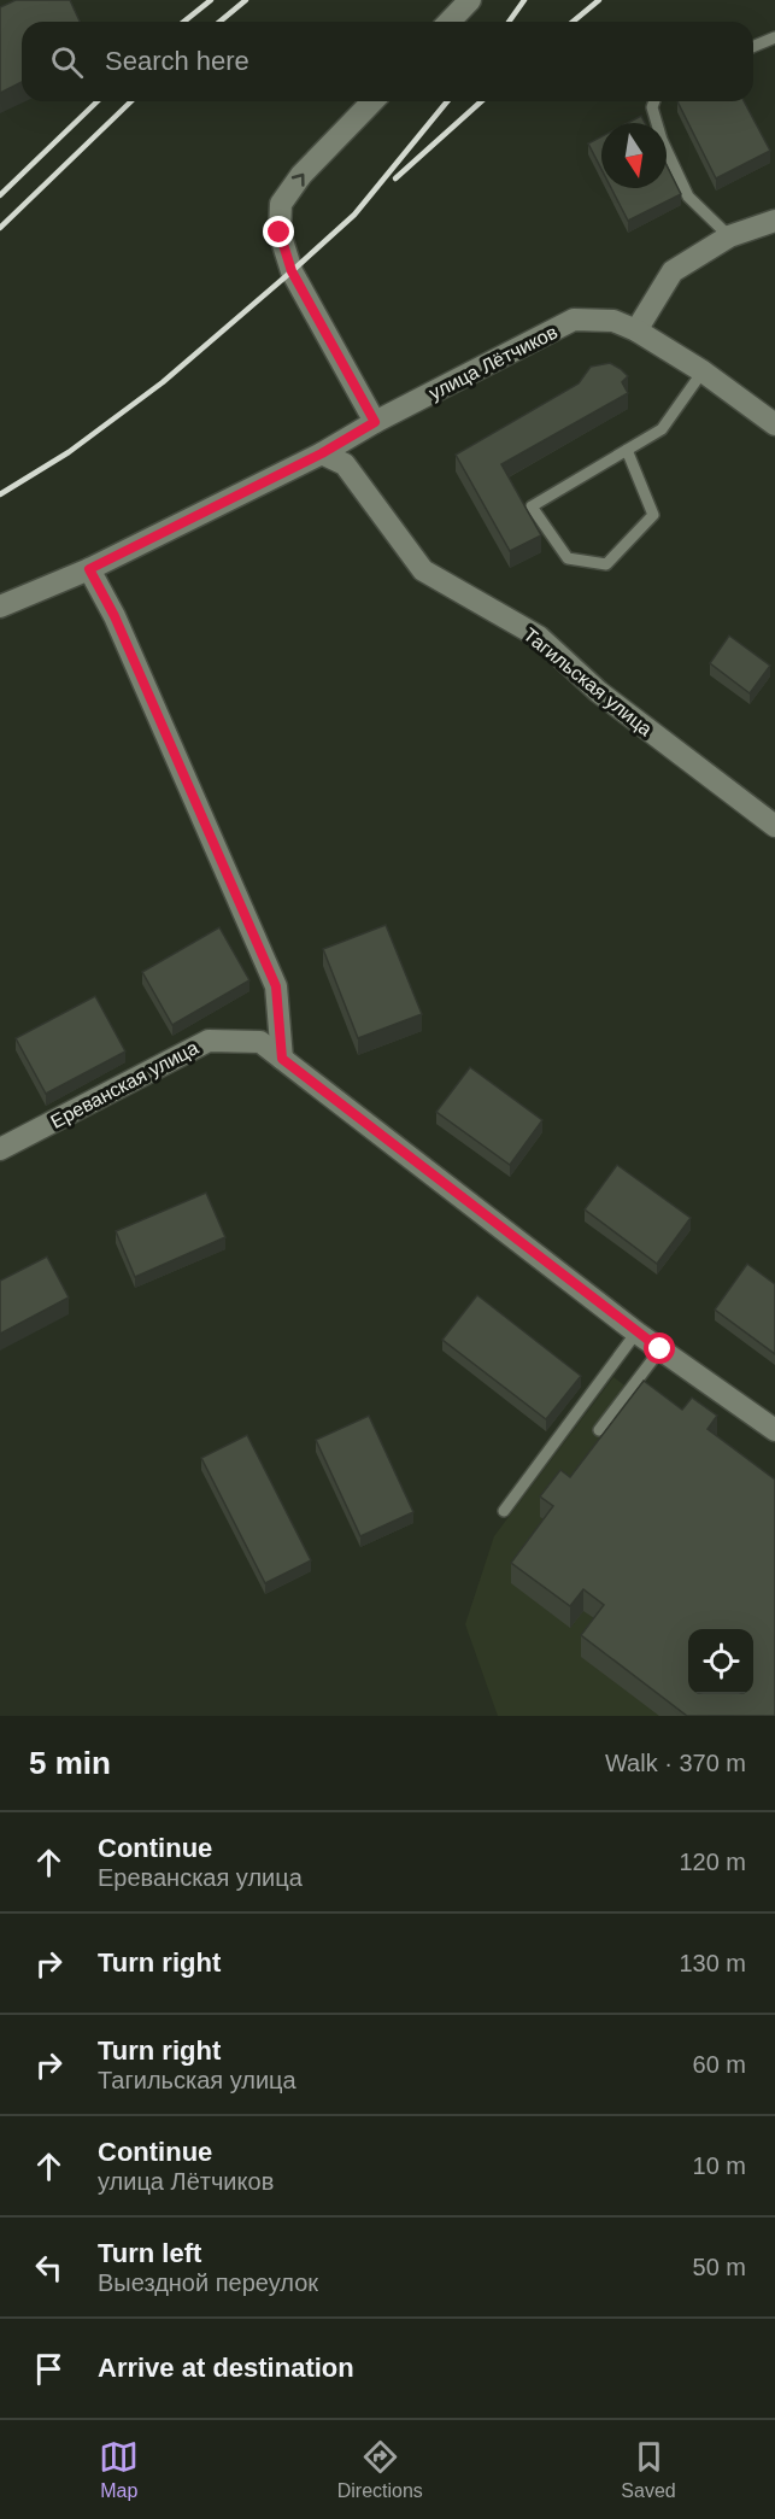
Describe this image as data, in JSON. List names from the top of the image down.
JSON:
{
  "streets": {
    "street": ["улица Лётчиков", "Тагильская улица", "Ереванская улица"]
  },
  "crossings": [
    ["улица Лётчиков", "Тагильская улица"]
  ],
  "north": "bottom",
  "page": {
    "search": "Search here",
    "heading": ["5 min", "Walk · 370 m"],
    "list": [
      ["Continue", "Ереванская улица", "120 m"],
      ["Turn right", "130 m"],
      ["Turn right", "Тагильская улица", "60 m"],
      ["Continue", "улица Лётчиков", "10 m"],
      ["Turn left", "Выездной переулок", "50 m"],
      "Arrive at destination"
    ],
    "nav": ["Map", "Directions", "Saved"]
  }
}
